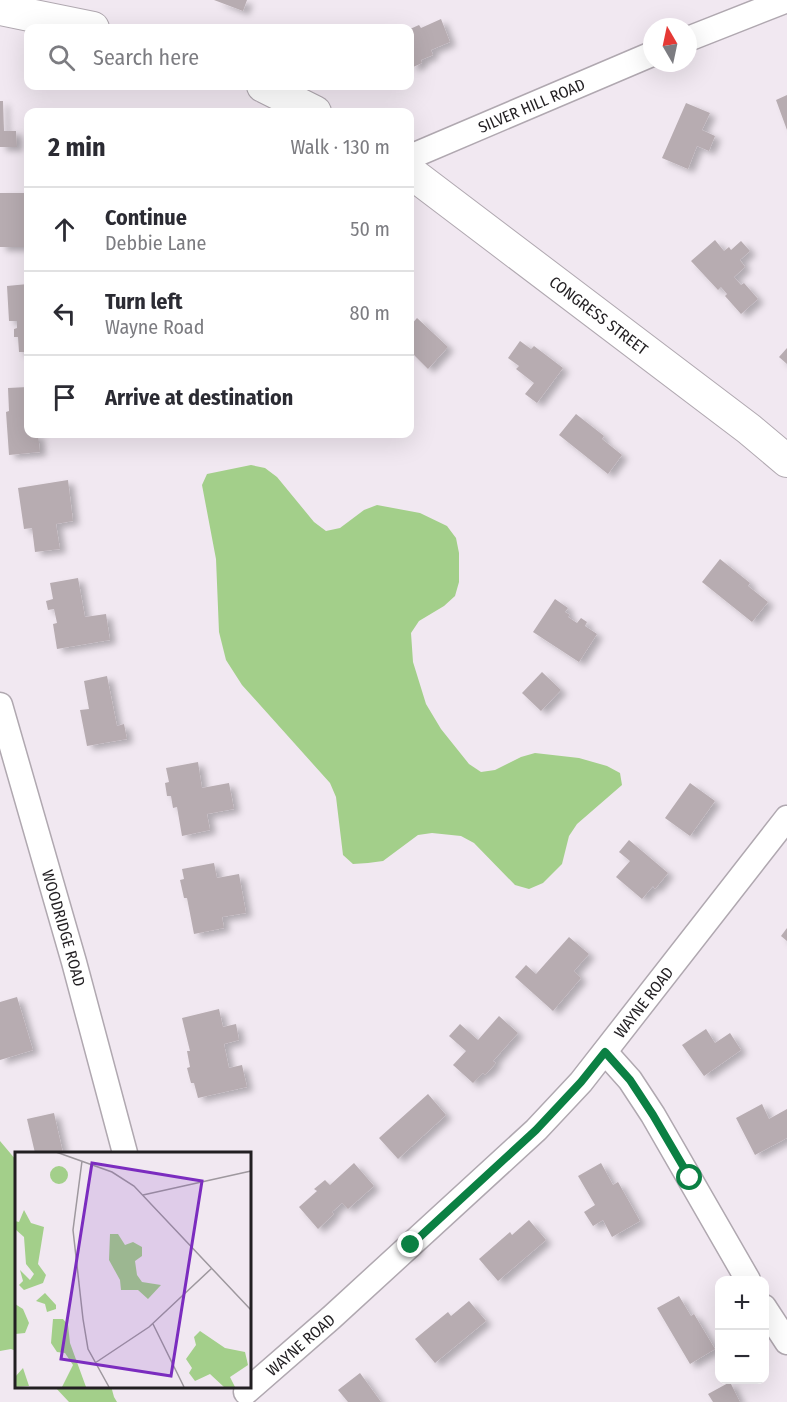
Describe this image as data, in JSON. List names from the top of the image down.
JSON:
{
  "streets": {
    "main road": ["CONGRESS STREET"],
    "street": ["SILVER HILL ROAD", "WOODRIDGE ROAD", "WAYNE ROAD"]
  },
  "north": "top",
  "page": {
    "search": "Search here",
    "heading": ["2 min", "Walk · 130 m"],
    "list": [
      ["Continue", "Debbie Lane", "50 m"],
      ["Turn left", "Wayne Road", "80 m"],
      "Arrive at destination"
    ],
    "map_buttons": ["+", "−"]
  }
}
